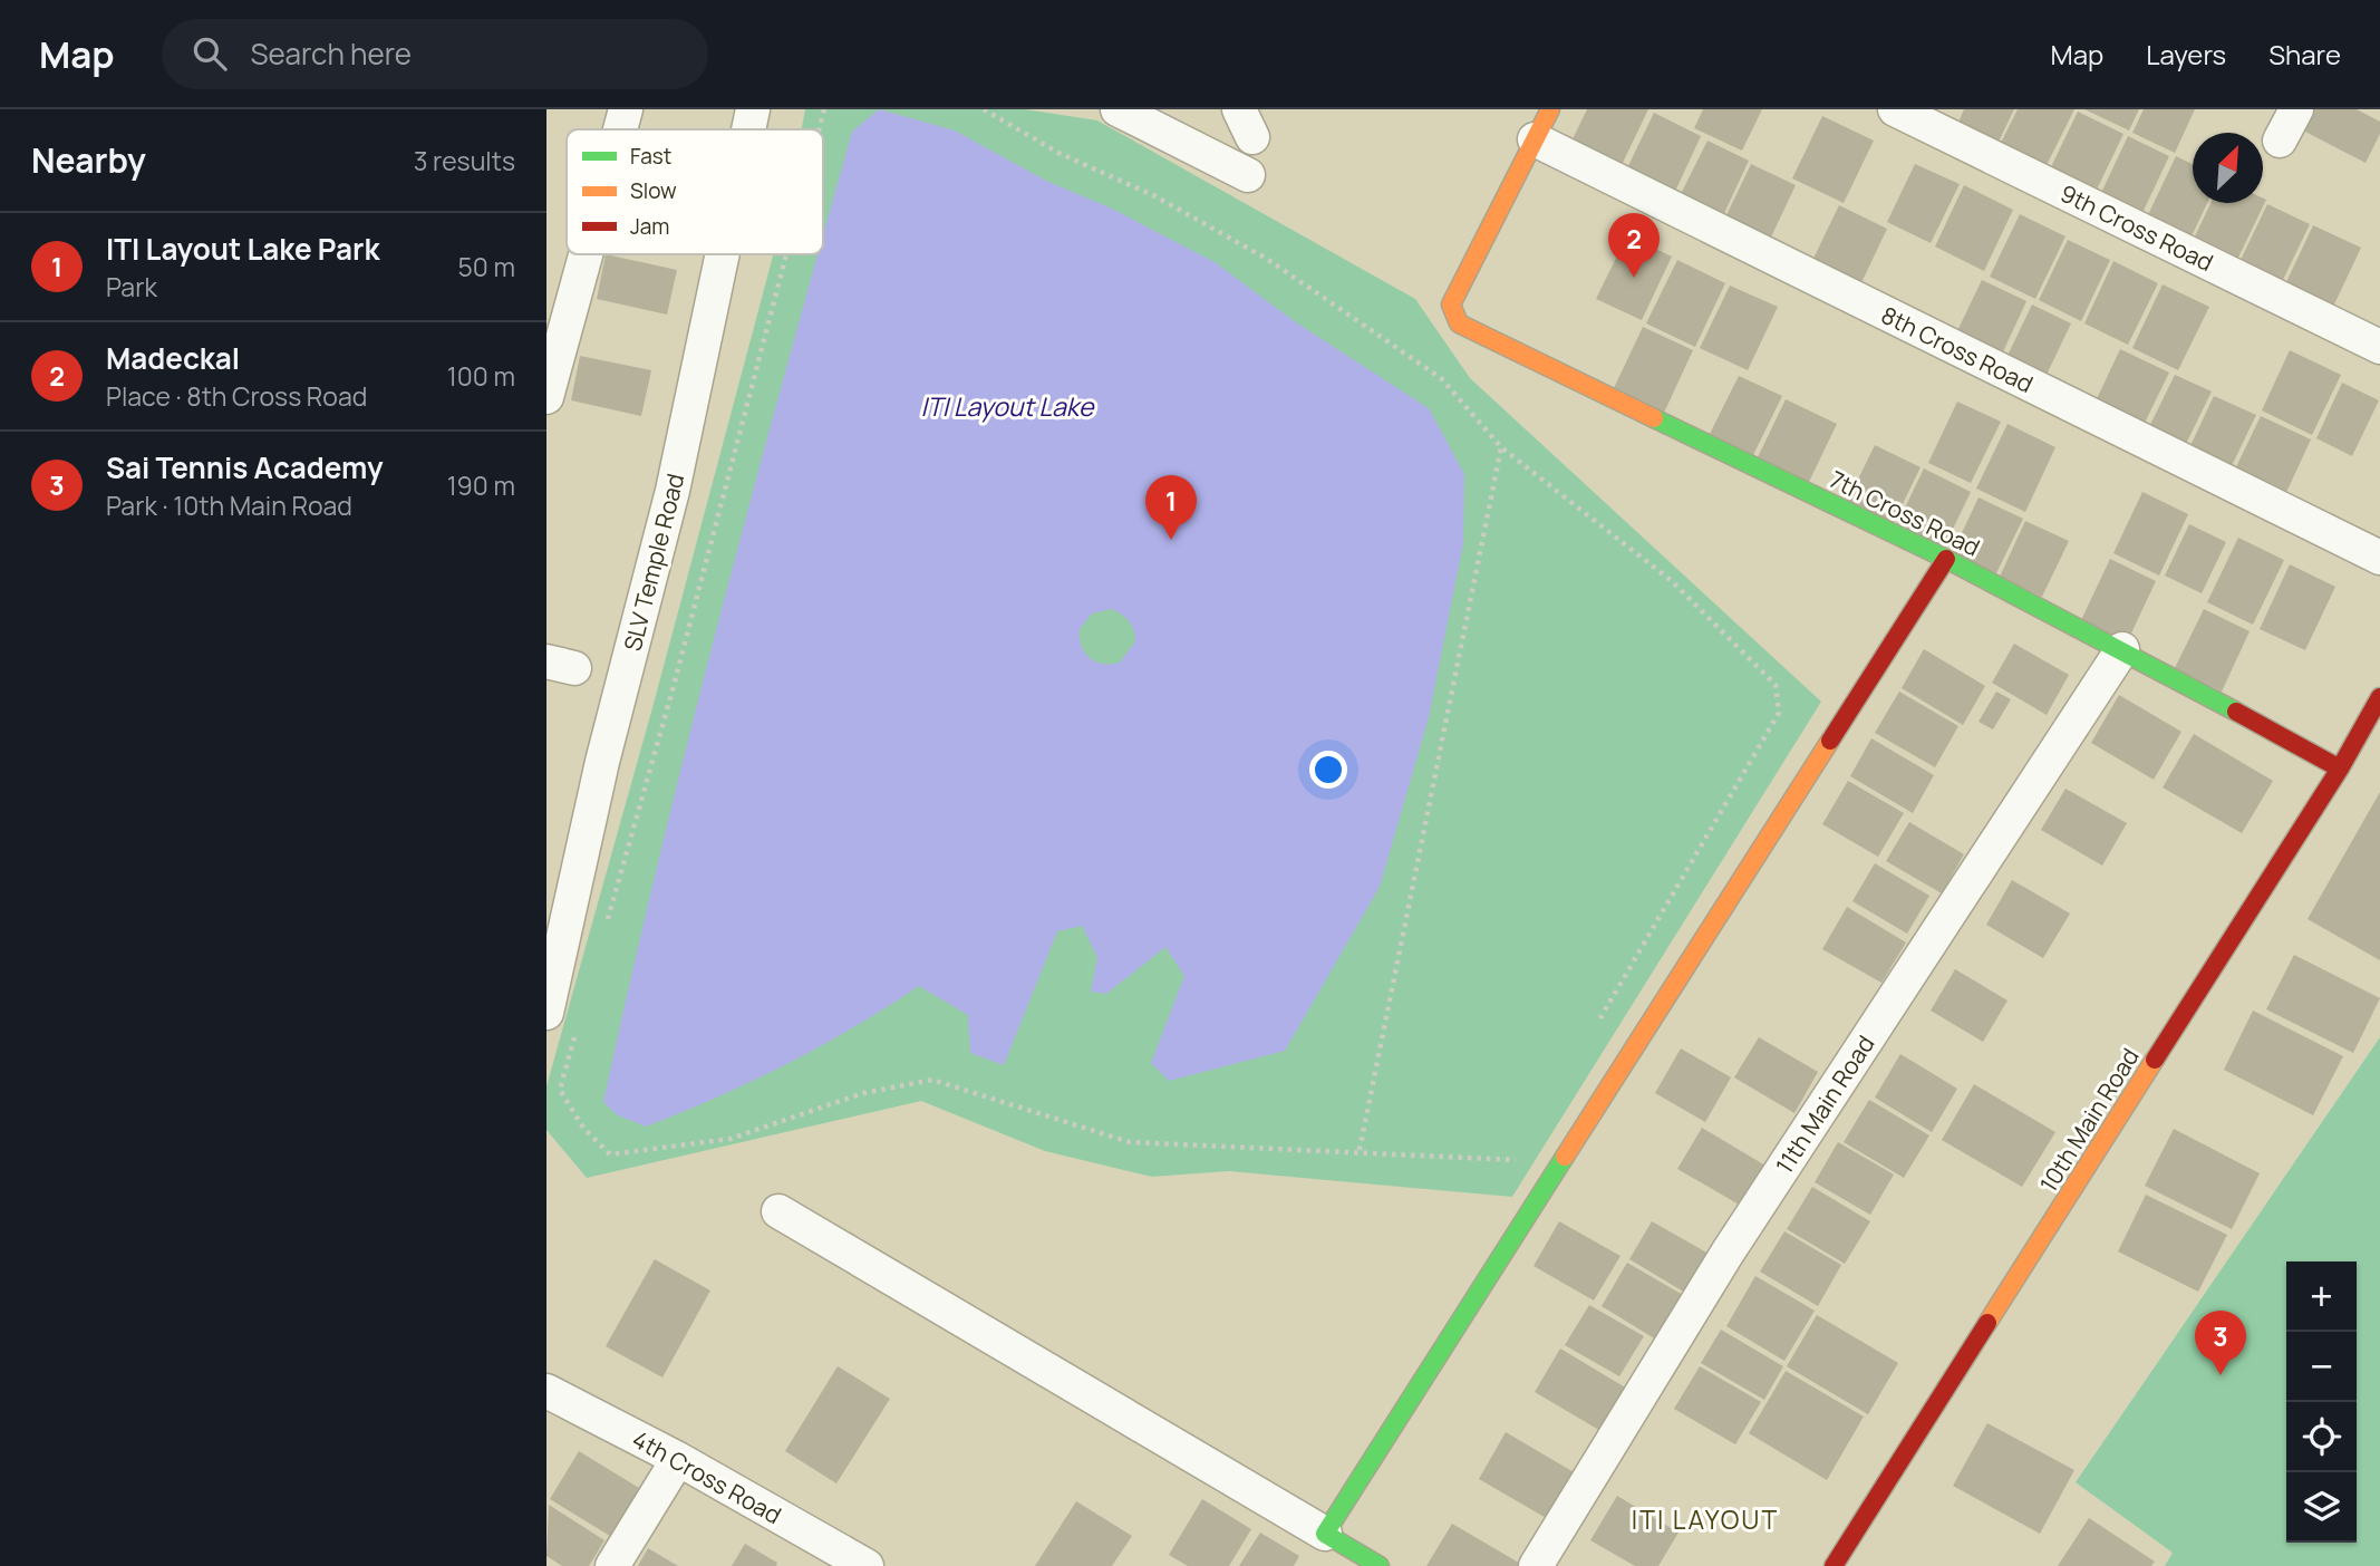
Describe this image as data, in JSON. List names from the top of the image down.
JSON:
{
  "streets": {
    "street": [
      "9th Cross Road",
      "8th Cross Road",
      "7th Cross Road",
      "SLV Temple Road",
      "11th Main Road",
      "10th Main Road",
      "4th Cross Road"
    ]
  },
  "crossings": [
    ["8th Cross Road", "7th Cross Road"],
    ["7th Cross Road", "11th Main Road"],
    ["7th Cross Road", "10th Main Road"]
  ],
  "districts": ["ITI LAYOUT"],
  "water": ["ITI Layout Lake"],
  "legend": ["Fast", "Slow", "Jam"],
  "north": "top right",
  "page": {
    "header": "Map",
    "search": "Search here",
    "nav": ["Map", "Layers", "Share"],
    "heading": ["Nearby", "3 results"],
    "list": [
      {
        "mark": "1",
        "name": "ITI Layout Lake Park",
        "note": "Park",
        "value": "50 m"
      },
      {
        "mark": "2",
        "name": "Madeckal",
        "note": "Place · 8th Cross Road",
        "value": "100 m"
      },
      {
        "mark": "3",
        "name": "Sai Tennis Academy",
        "note": "Park · 10th Main Road",
        "value": "190 m"
      }
    ],
    "pins": ["2", "1", "3"],
    "map_buttons": ["+", "−"]
  }
}
